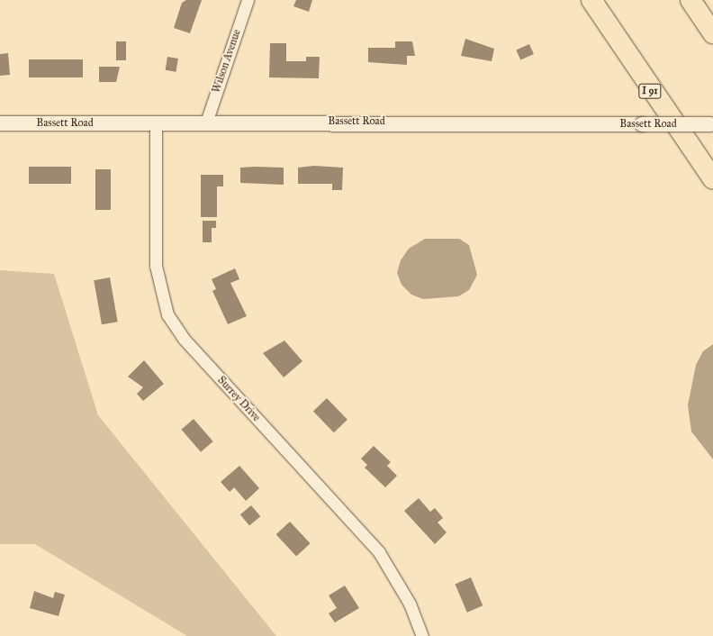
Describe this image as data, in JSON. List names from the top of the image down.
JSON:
{
  "streets": {
    "highway": ["I 91"],
    "street": ["Wilson Avenue", "Bassett Road", "Surrey Drive"]
  },
  "crossings": [
    ["Wilson Avenue", "Bassett Road"],
    ["Bassett Road", "Surrey Drive"]
  ]
}
